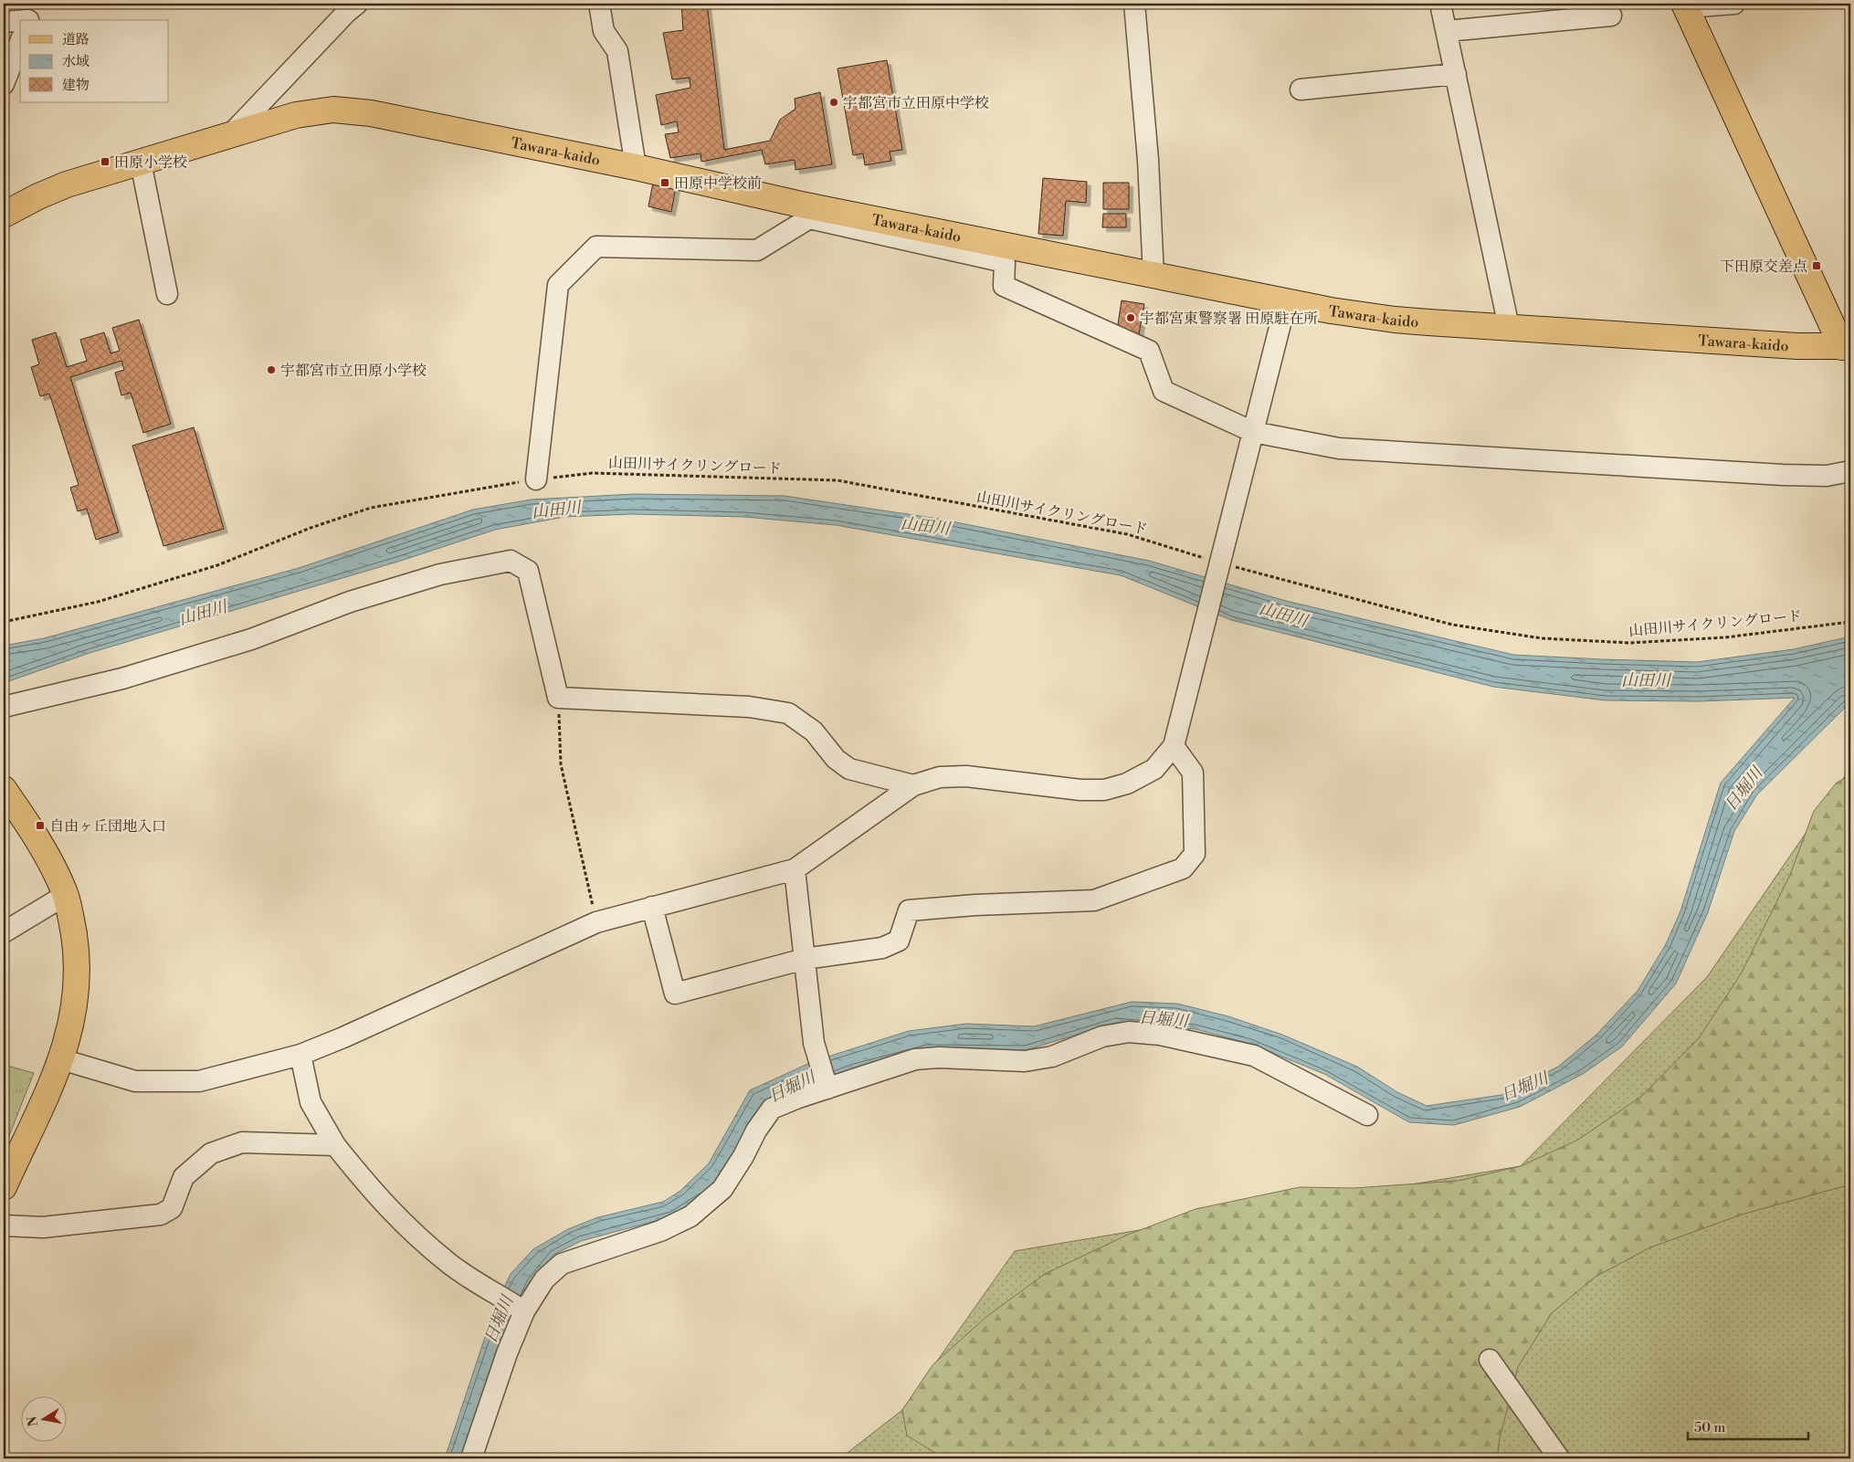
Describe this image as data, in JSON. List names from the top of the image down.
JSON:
{
  "streets": {
    "main road": ["Tawara-kaido"],
    "path": ["山田川サイクリングロード"]
  },
  "water": ["山田川", "日堀川"],
  "places": {
    "other": ["宇都宮市立田原中学校", "宇都宮東警察署 田原駐在所", "宇都宮市立田原小学校"],
    "transit": [
      "田原小学校",
      "田原中学校前",
      "下田原交差点",
      "自由ヶ丘団地入口"
    ]
  },
  "legend": ["道路", "水域", "建物"],
  "scale_bar": "50 m",
  "north": "left"
}
